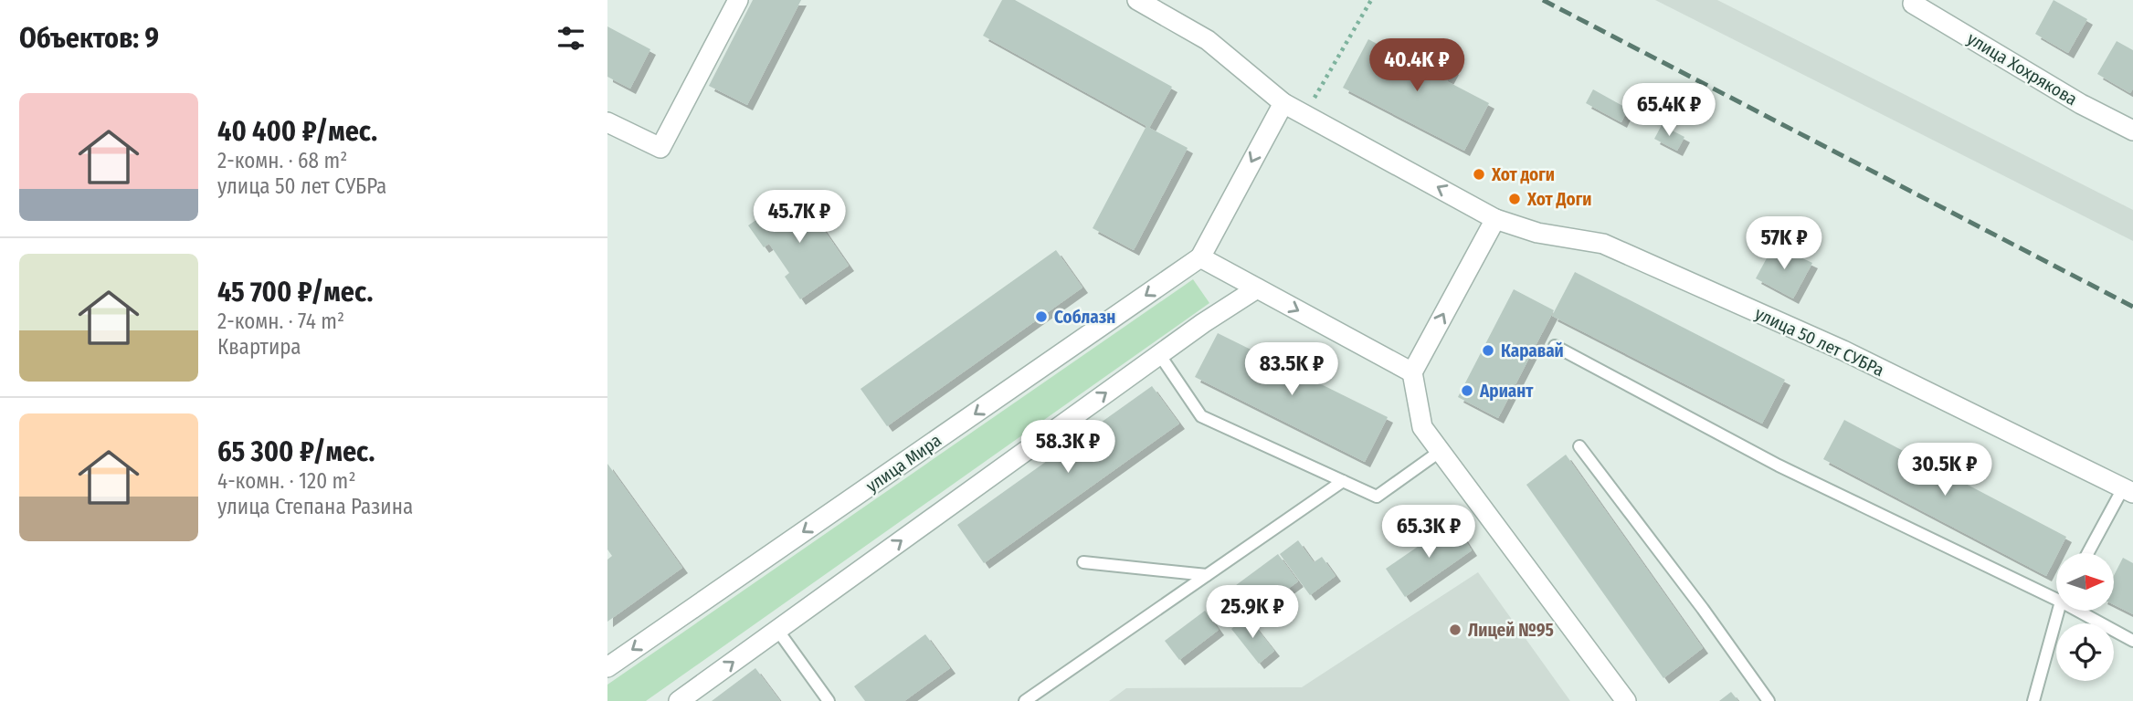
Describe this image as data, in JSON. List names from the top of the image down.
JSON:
{
  "streets": {
    "street": ["улица Хохрякова", "улица 50 лет СУБРа", "улица Мира"]
  },
  "places": [
    "Хот доги",
    "Хот Доги",
    "Соблазн",
    "Каравай",
    "Ариант",
    "Лицей №95"
  ],
  "north": "right",
  "page": {
    "heading": "Объектов: 9",
    "price": [
      "40.4K ₽",
      "65.4K ₽",
      "45.7K ₽",
      "57K ₽",
      "83.5K ₽",
      "58.3K ₽",
      "30.5K ₽",
      "65.3K ₽",
      "25.9K ₽"
    ],
    "list": [
      {
        "name": "40 400 ₽/мес.",
        "note": "2-комн. · 68 m² · улица 50 лет СУБРа"
      },
      {
        "name": "45 700 ₽/мес.",
        "note": "2-комн. · 74 m² · Квартира"
      },
      {
        "name": "65 300 ₽/мес.",
        "note": "4-комн. · 120 m² · улица Степана Разина"
      }
    ]
  }
}
